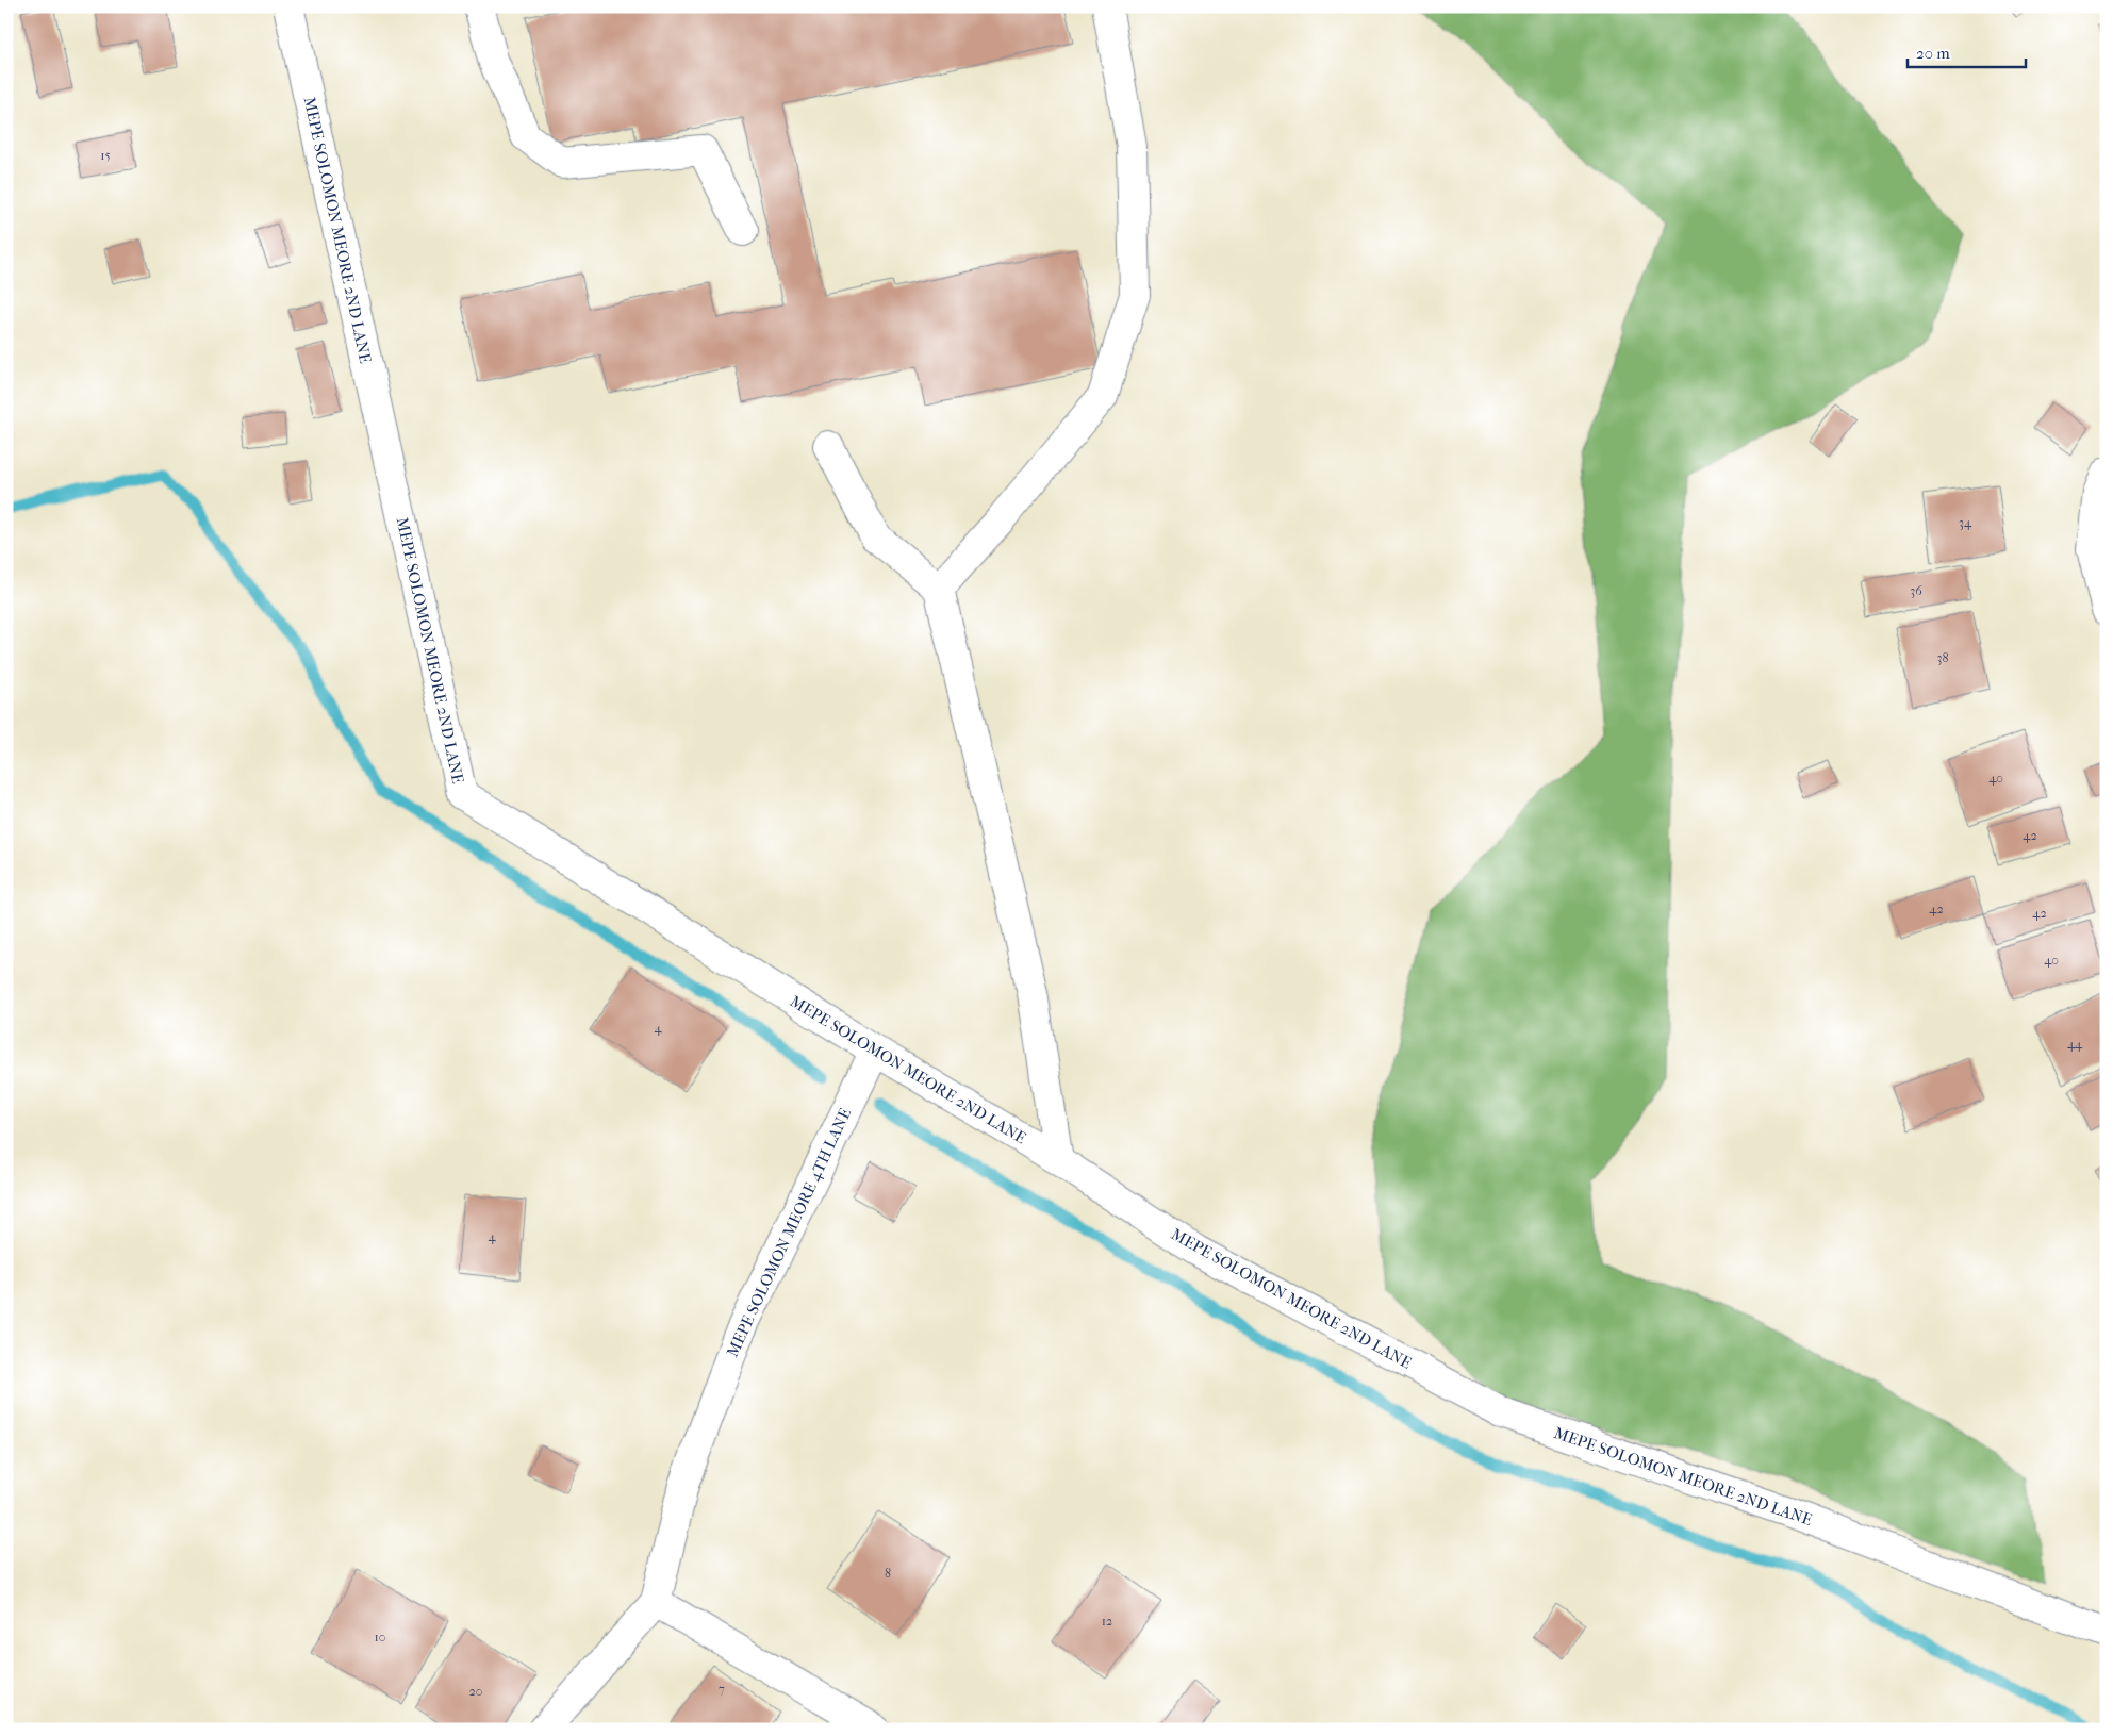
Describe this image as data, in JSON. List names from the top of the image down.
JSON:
{
  "streets": {
    "street": ["MEPE SOLOMON MEORE 2ND LANE", "MEPE SOLOMON MEORE 4TH LANE"]
  },
  "crossings": [
    ["MEPE SOLOMON MEORE 2ND LANE", "MEPE SOLOMON MEORE 4TH LANE"]
  ],
  "house_numbers": [
    "15",
    "34",
    "36",
    "38",
    "40",
    "42",
    "42",
    "42",
    "40",
    "4",
    "44",
    "4",
    "8",
    "12",
    "10",
    "7",
    "20"
  ],
  "scale_bar": "20 m"
}
